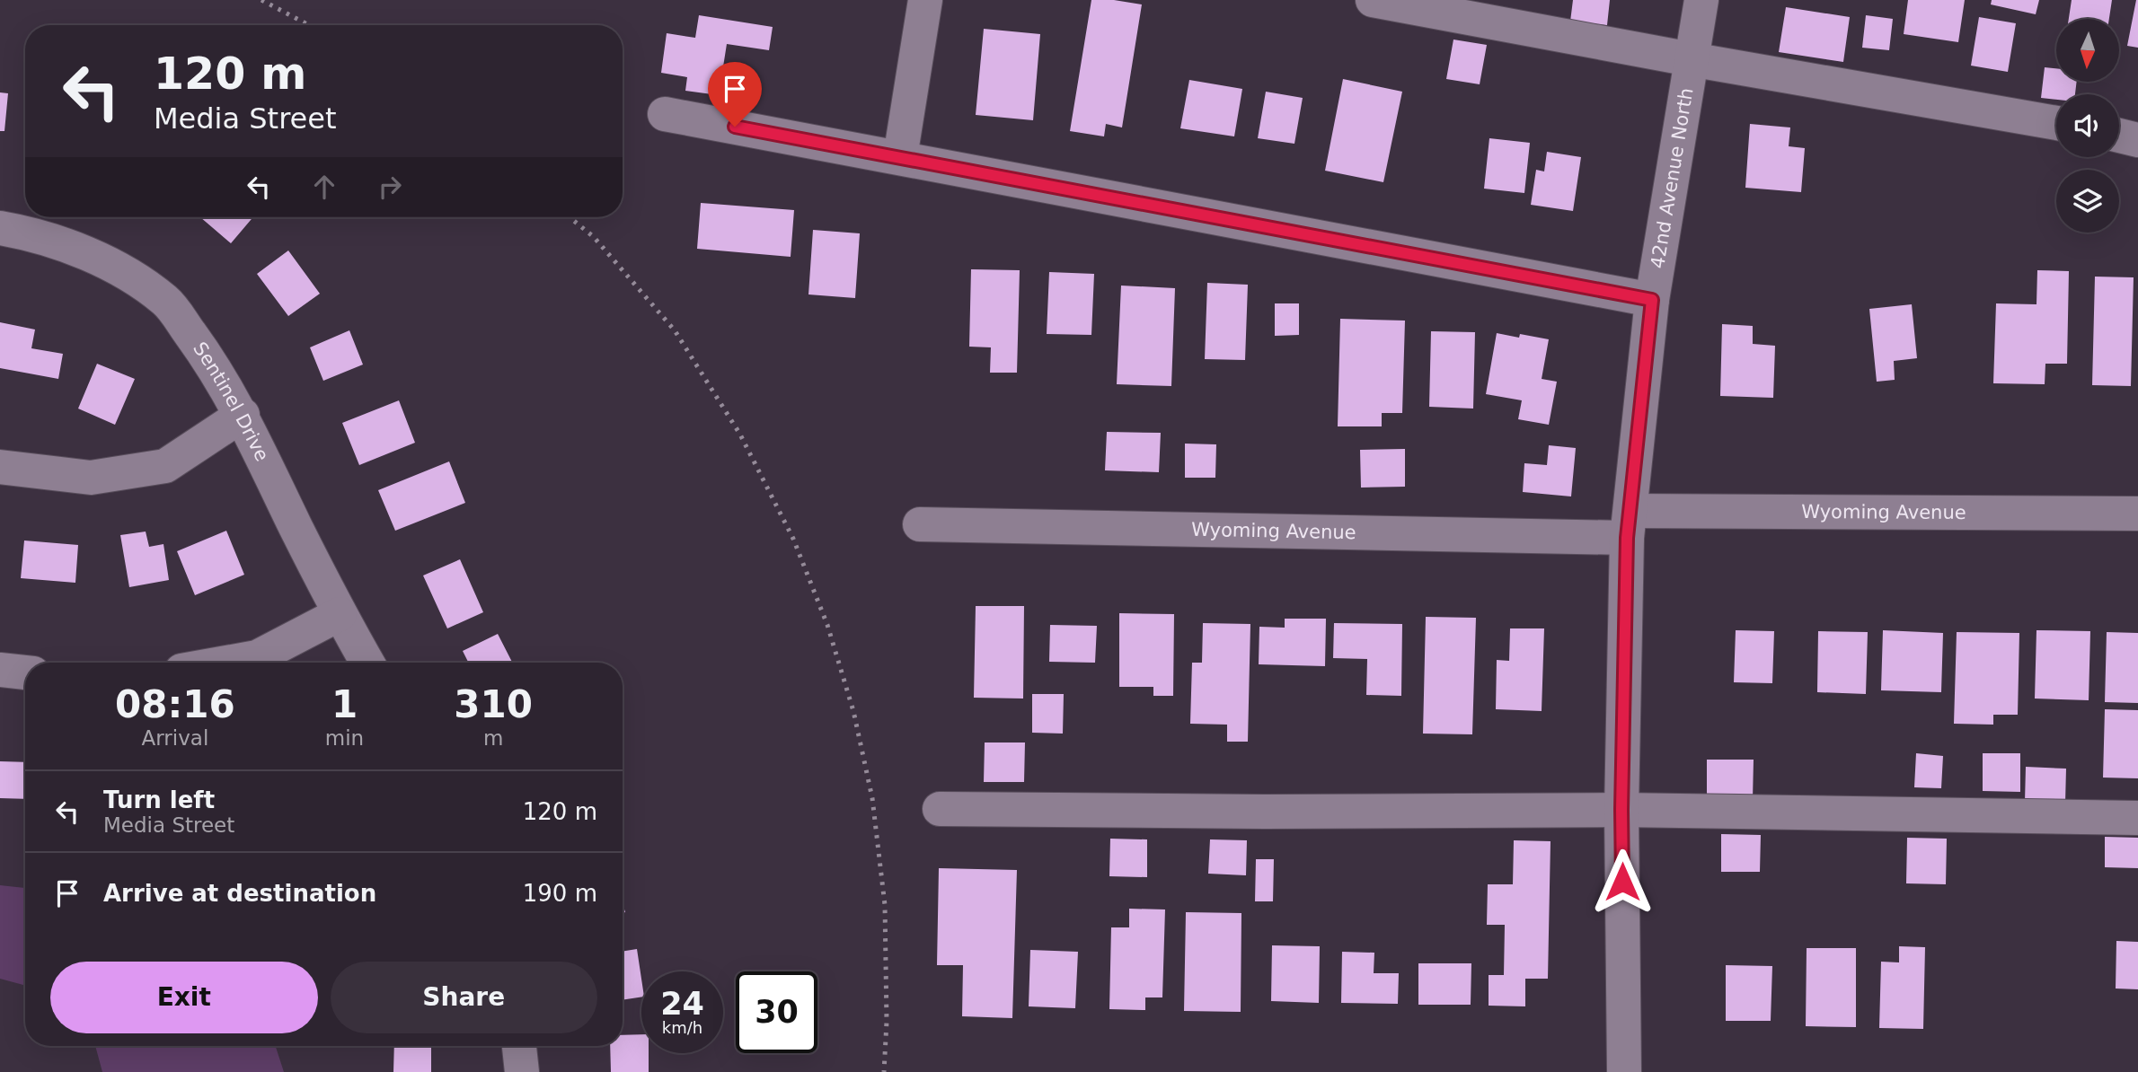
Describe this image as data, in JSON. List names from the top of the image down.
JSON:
{
  "streets": {
    "street": ["42nd Avenue North", "Sentinel Drive", "Wyoming Avenue"]
  },
  "crossings": [
    ["42nd Avenue North", "Wyoming Avenue"]
  ],
  "north": "bottom",
  "page": {
    "turn": ["120 m", "Media Street"],
    "eta": [
      "08:16",
      "Arrival",
      "1",
      "min",
      "310",
      "m"
    ],
    "list": [
      {
        "name": "Turn left",
        "note": "Media Street",
        "value": "120 m"
      },
      {
        "name": "Arrive at destination",
        "value": "190 m"
      }
    ],
    "buttons": ["Exit", "Share"],
    "speed": "24 km/h",
    "limit": "30"
  }
}
